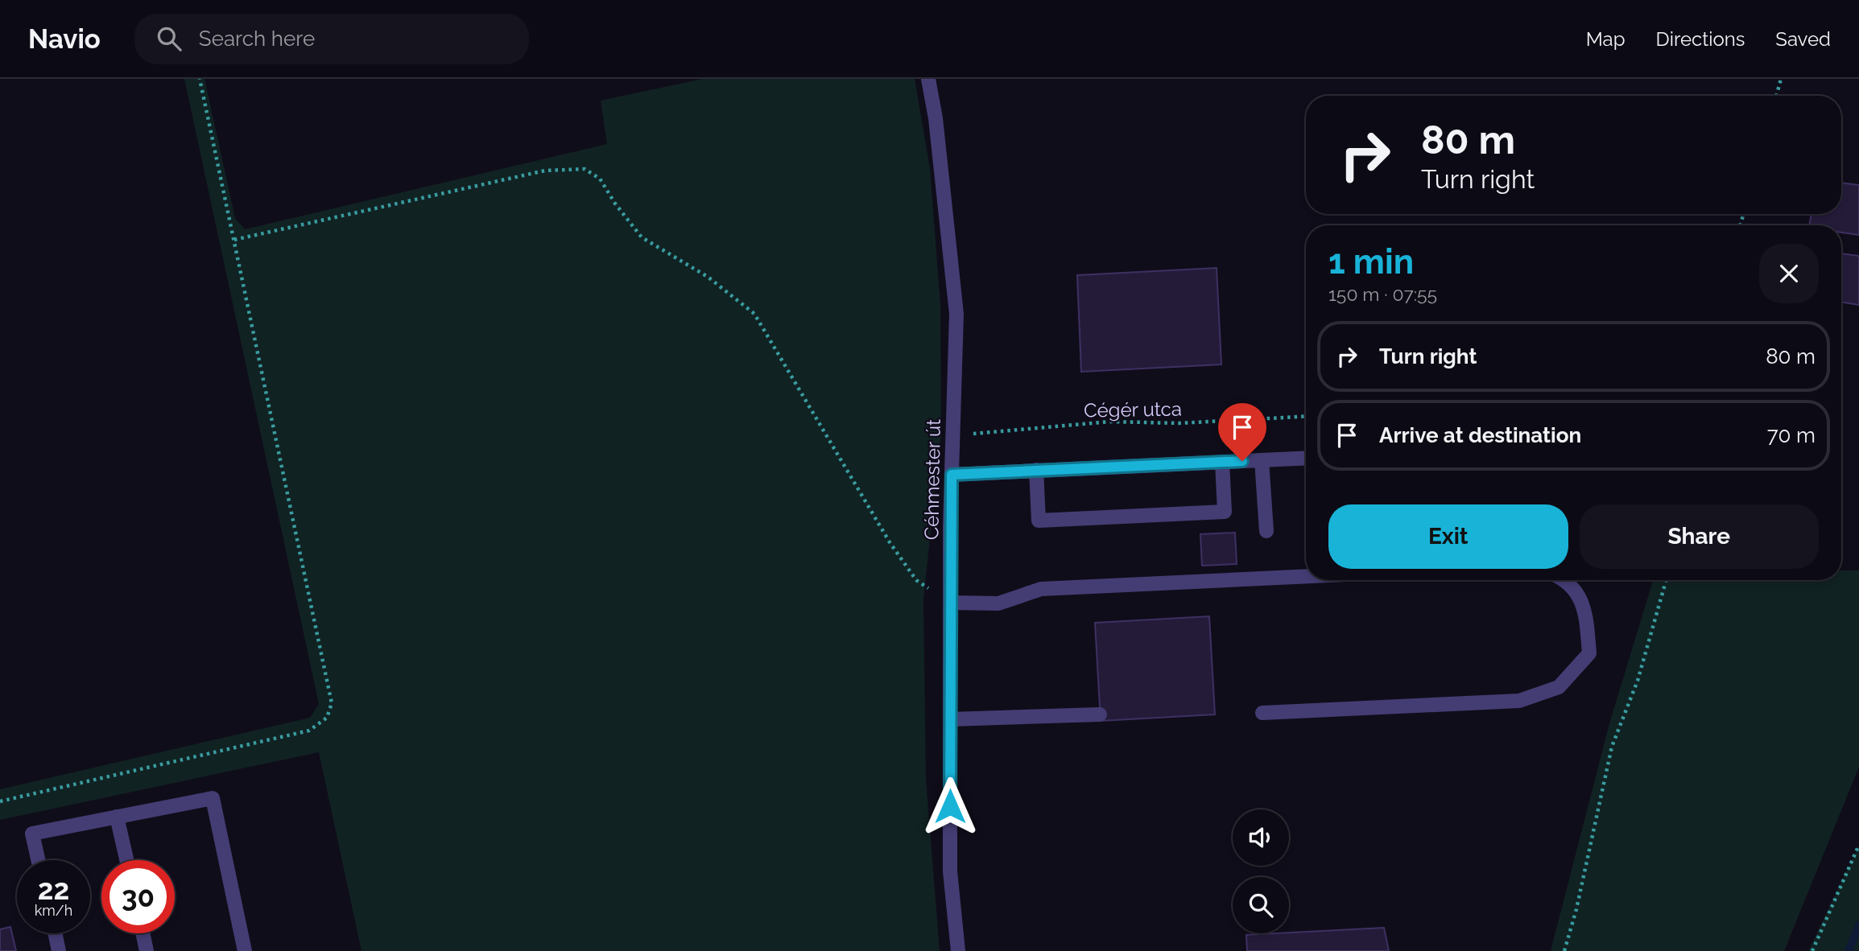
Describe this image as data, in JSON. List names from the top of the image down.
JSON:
{
  "streets": {
    "street": ["Céhmester út"],
    "path": ["Cégér utca"]
  },
  "crossings": [
    ["Cégér utca", "Céhmester út"]
  ],
  "page": {
    "header": "Navio",
    "search": "Search here",
    "nav": ["Map", "Directions", "Saved"],
    "turn": ["80 m", "Turn right"],
    "heading": ["1 min", "150 m · 07:55"],
    "list": [
      {
        "name": "Turn right",
        "value": "80 m"
      },
      {
        "name": "Arrive at destination",
        "value": "70 m"
      }
    ],
    "buttons": ["Exit", "Share"],
    "speed": "22 km/h",
    "limit": "30"
  }
}
